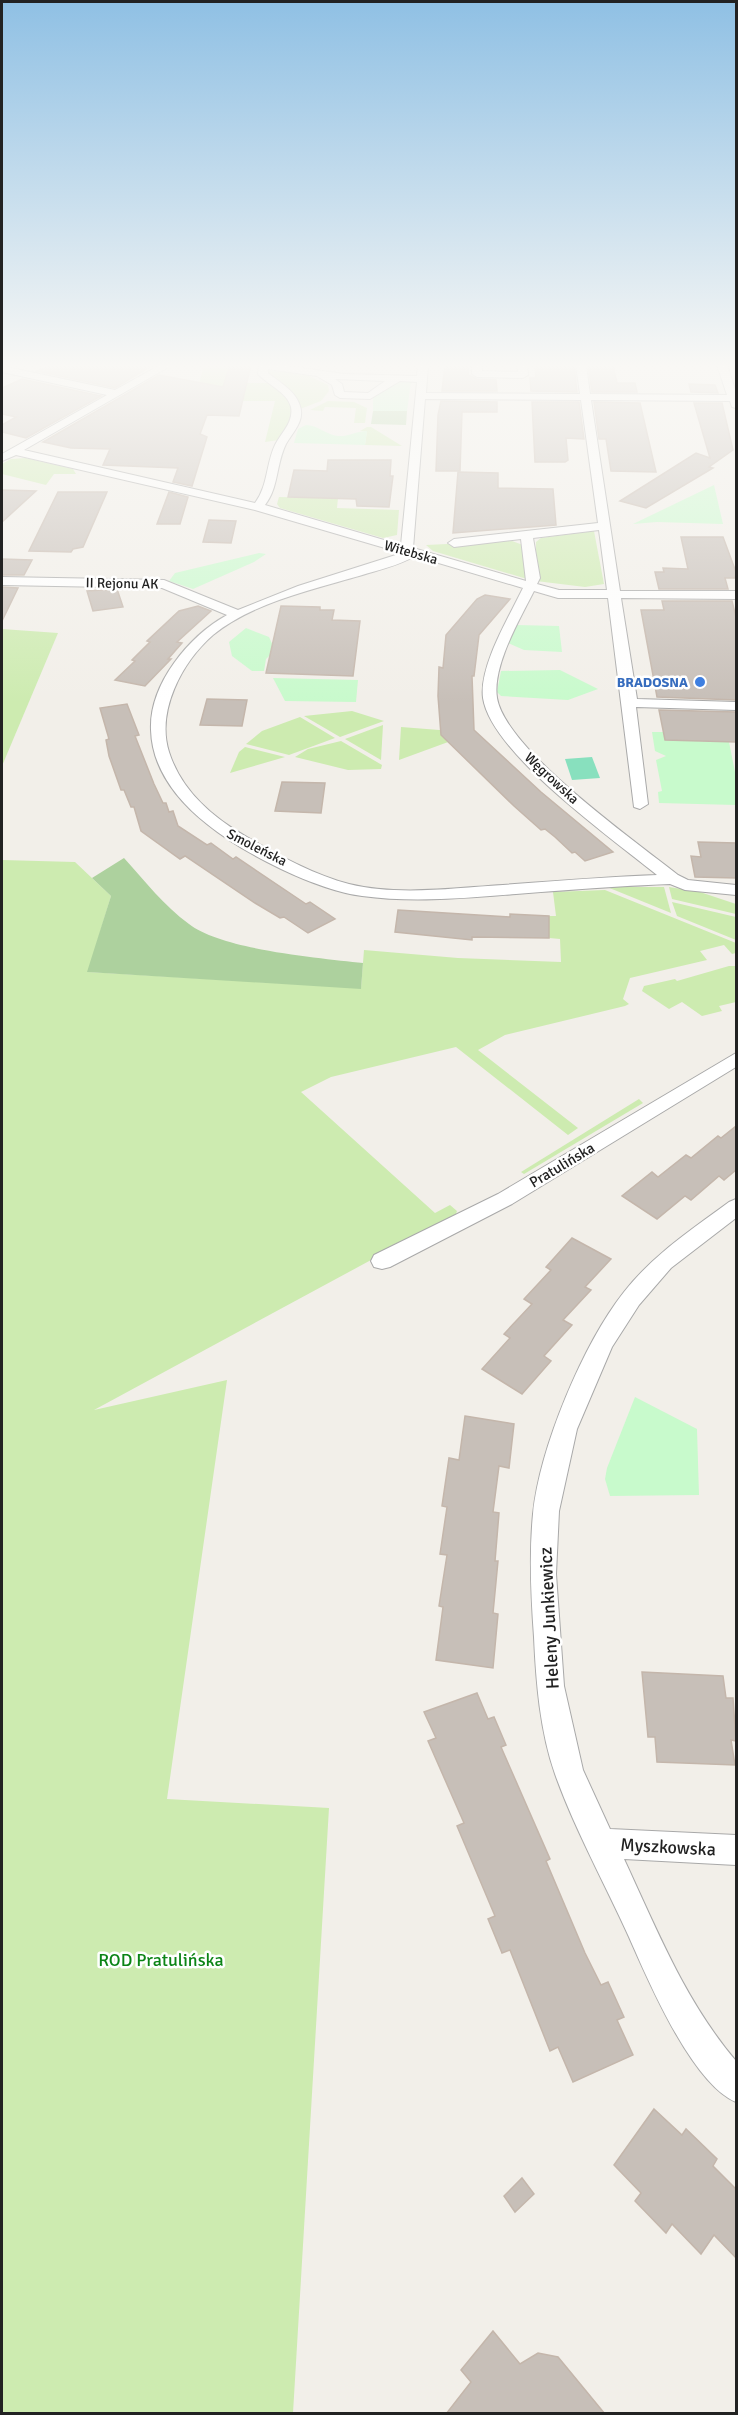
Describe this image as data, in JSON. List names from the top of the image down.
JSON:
{
  "streets": {
    "street": [
      "Witebska",
      "II Rejonu AK",
      "Węgrowska",
      "Smoleńska",
      "Pratulińska",
      "Heleny Junkiewicz",
      "Myszkowska"
    ]
  },
  "crossings": [
    ["Witebska", "Węgrowska"],
    ["Witebska", "Smoleńska"],
    ["II Rejonu AK", "Smoleńska"],
    ["Węgrowska", "Smoleńska"],
    ["Heleny Junkiewicz", "Myszkowska"]
  ],
  "parks": ["ROD Pratulińska"],
  "places": ["BRADOSNA"]
}
